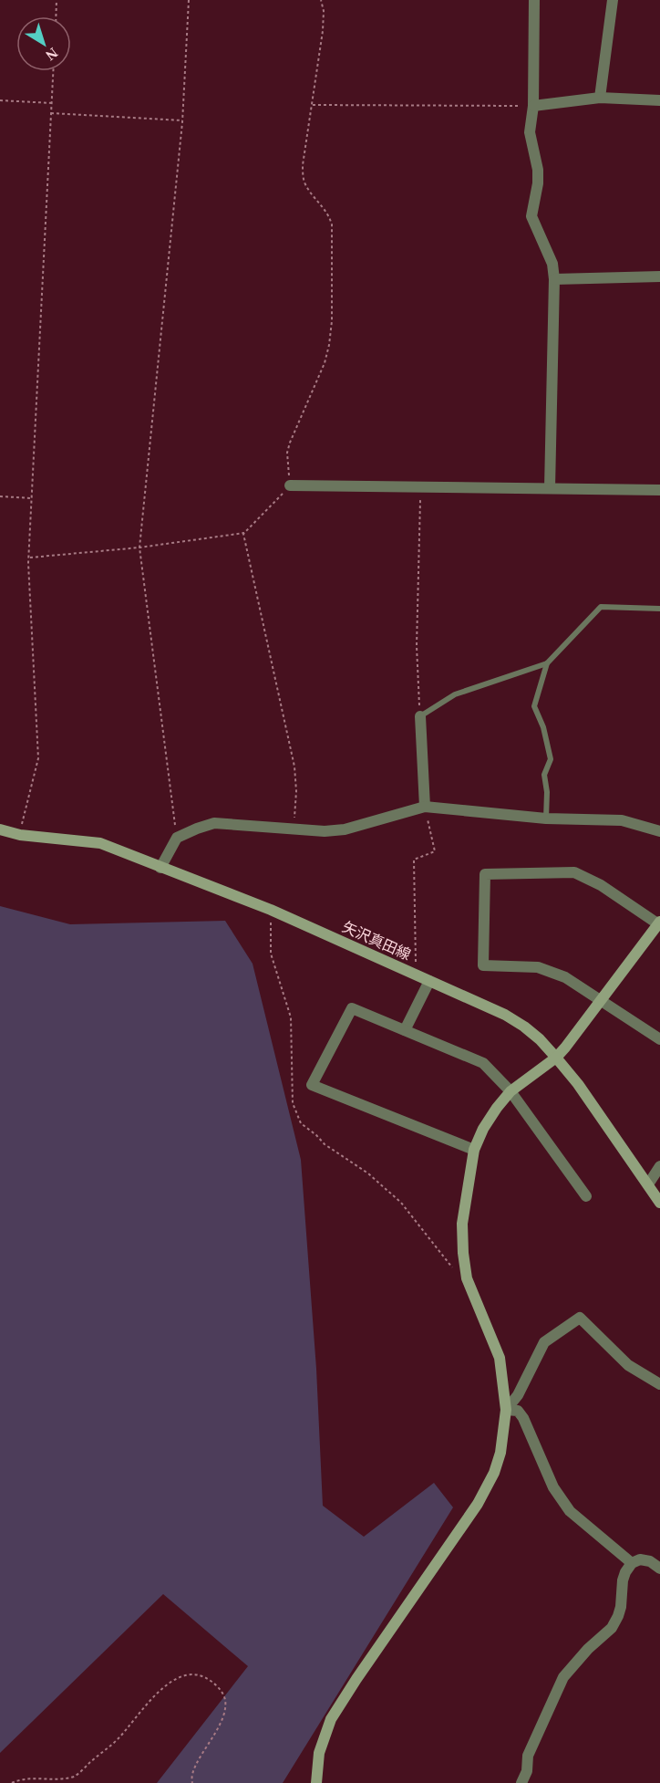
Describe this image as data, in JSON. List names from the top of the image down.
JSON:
{
  "streets": {
    "street": ["矢沢真田線"]
  },
  "north": "bottom right"
}
